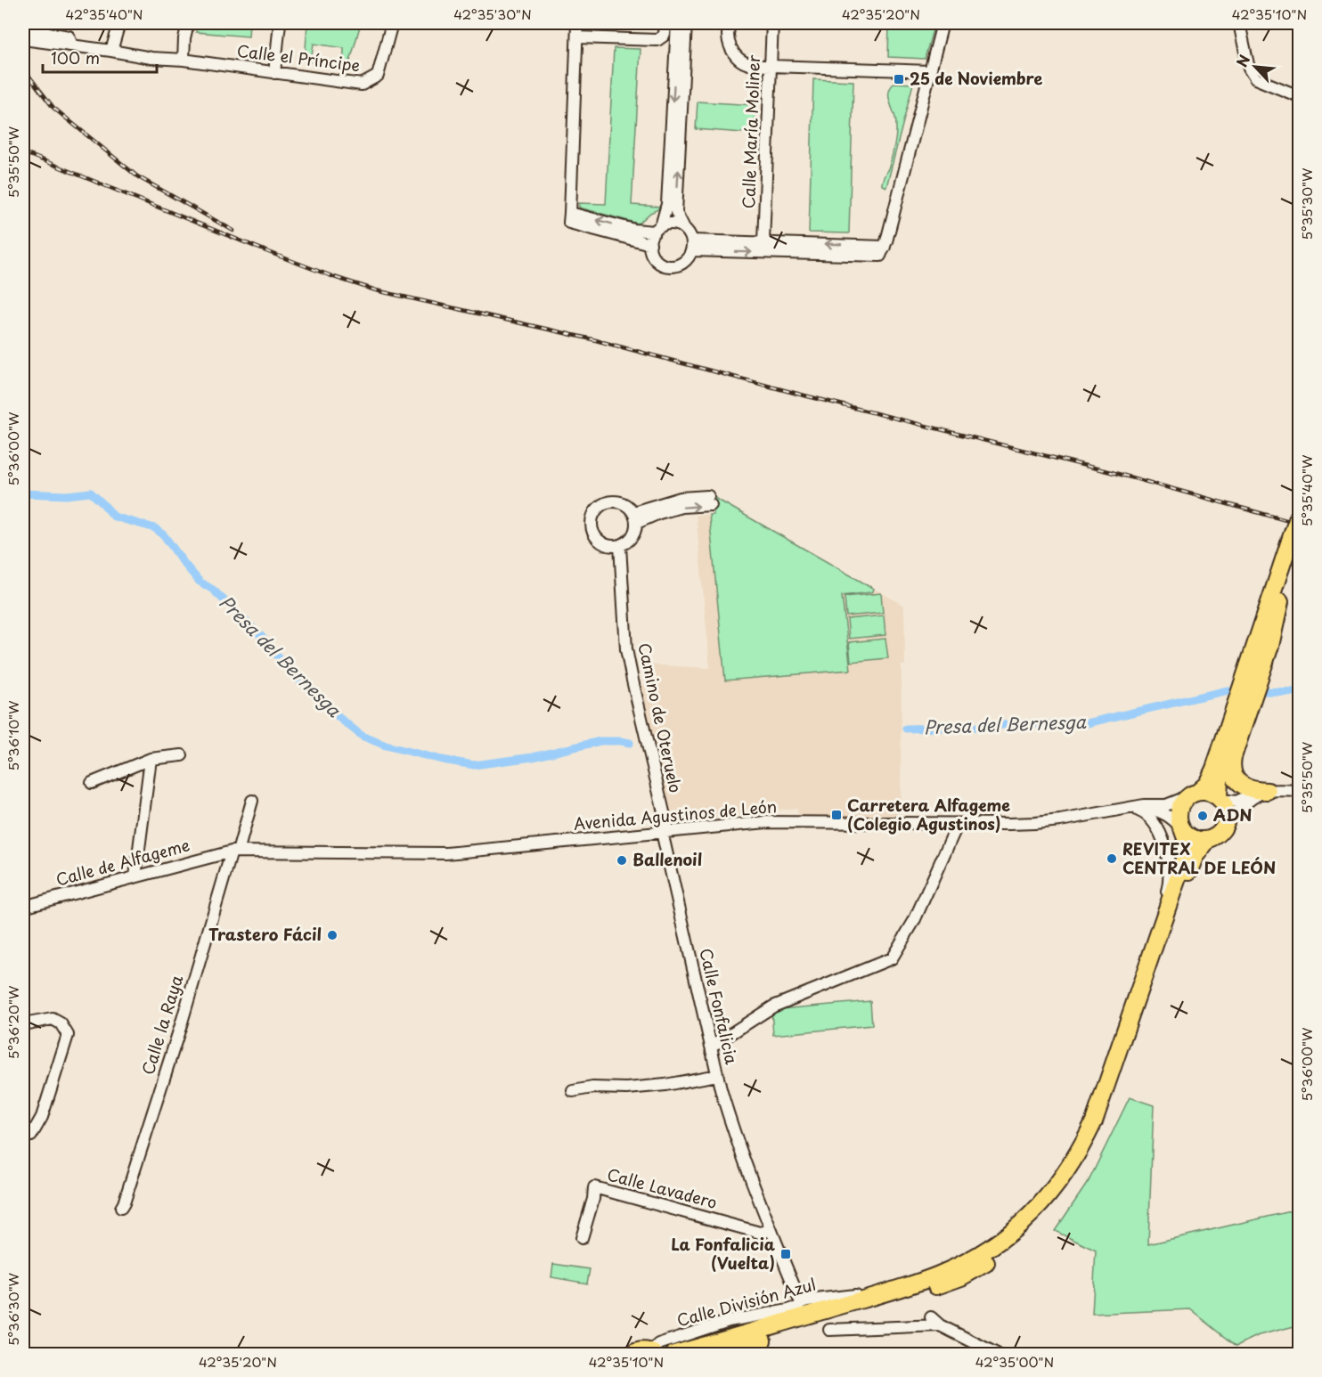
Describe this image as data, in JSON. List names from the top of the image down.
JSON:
{
  "streets": {
    "street": [
      "Calle el Príncipe",
      "Calle María Moliner",
      "Camino de Oteruelo",
      "Avenida Agustinos de León",
      "Calle de Alfageme",
      "Calle Fonfalicia",
      "Calle la Raya",
      "Calle Lavadero",
      "Calle División Azul"
    ]
  },
  "crossings": [
    ["Camino de Oteruelo", "Avenida Agustinos de León"],
    ["Camino de Oteruelo", "Calle Fonfalicia"],
    ["Avenida Agustinos de León", "Calle de Alfageme"],
    ["Avenida Agustinos de León", "Calle Fonfalicia"],
    ["Avenida Agustinos de León", "Calle la Raya"],
    ["Calle de Alfageme", "Calle la Raya"],
    ["Calle Fonfalicia", "Calle Lavadero"],
    ["Calle Fonfalicia", "Calle División Azul"]
  ],
  "water": ["Presa del Bernesga"],
  "places": {
    "transit": ["25 de Noviembre", "Carretera Alfageme (Colegio Agustinos)", "La Fonfalicia (Vuelta)"],
    "other": [
      "ADN",
      "REVITEX CENTRAL DE LEÓN",
      "Ballenoil",
      "Trastero Fácil"
    ]
  },
  "scale_bar": "100 m",
  "north": "top left",
  "coordinates": [
    "42°35'40\"N",
    "42°35'30\"N",
    "42°35'20\"N",
    "42°35'10\"N",
    "5°35'50\"W",
    "5°35'30\"W",
    "5°36'00\"W",
    "5°35'40\"W",
    "5°36'10\"W",
    "5°36'20\"W",
    "5°36'30\"W",
    "42°35'00\"N"
  ]
}
